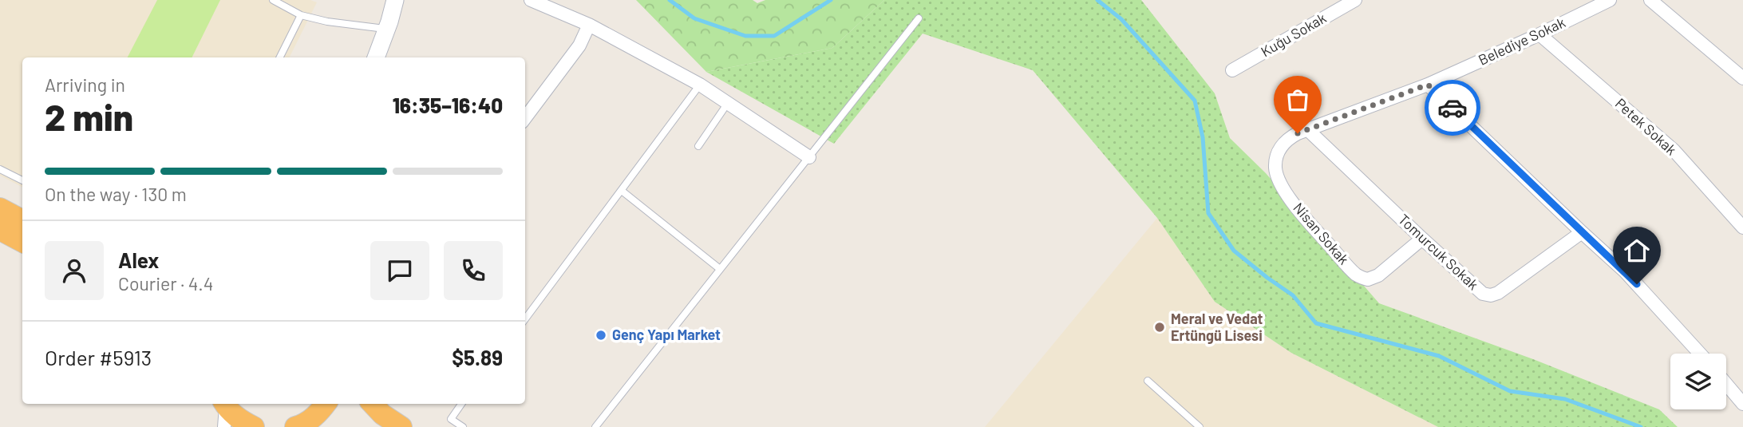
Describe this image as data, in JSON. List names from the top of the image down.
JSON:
{
  "streets": {
    "street": [
      "Kuğu Sokak",
      "Belediye Sokak",
      "Petek Sokak",
      "Nisan Sokak",
      "Tomurcuk Sokak"
    ]
  },
  "crossings": [
    ["Belediye Sokak", "Petek Sokak"],
    ["Belediye Sokak", "Nisan Sokak"],
    ["Belediye Sokak", "Tomurcuk Sokak"],
    ["Nisan Sokak", "Tomurcuk Sokak"]
  ],
  "places": ["Meral ve Vedat Ertüngü Lisesi", "Genç Yapı Market"],
  "page": {
    "heading": ["2 min", "Arriving in", "16:35–16:40"],
    "panel": [
      "Alex",
      "Courier · 4.4",
      "Order #5913",
      "$5.89"
    ],
    "bar": "On the way · 130 m"
  }
}
